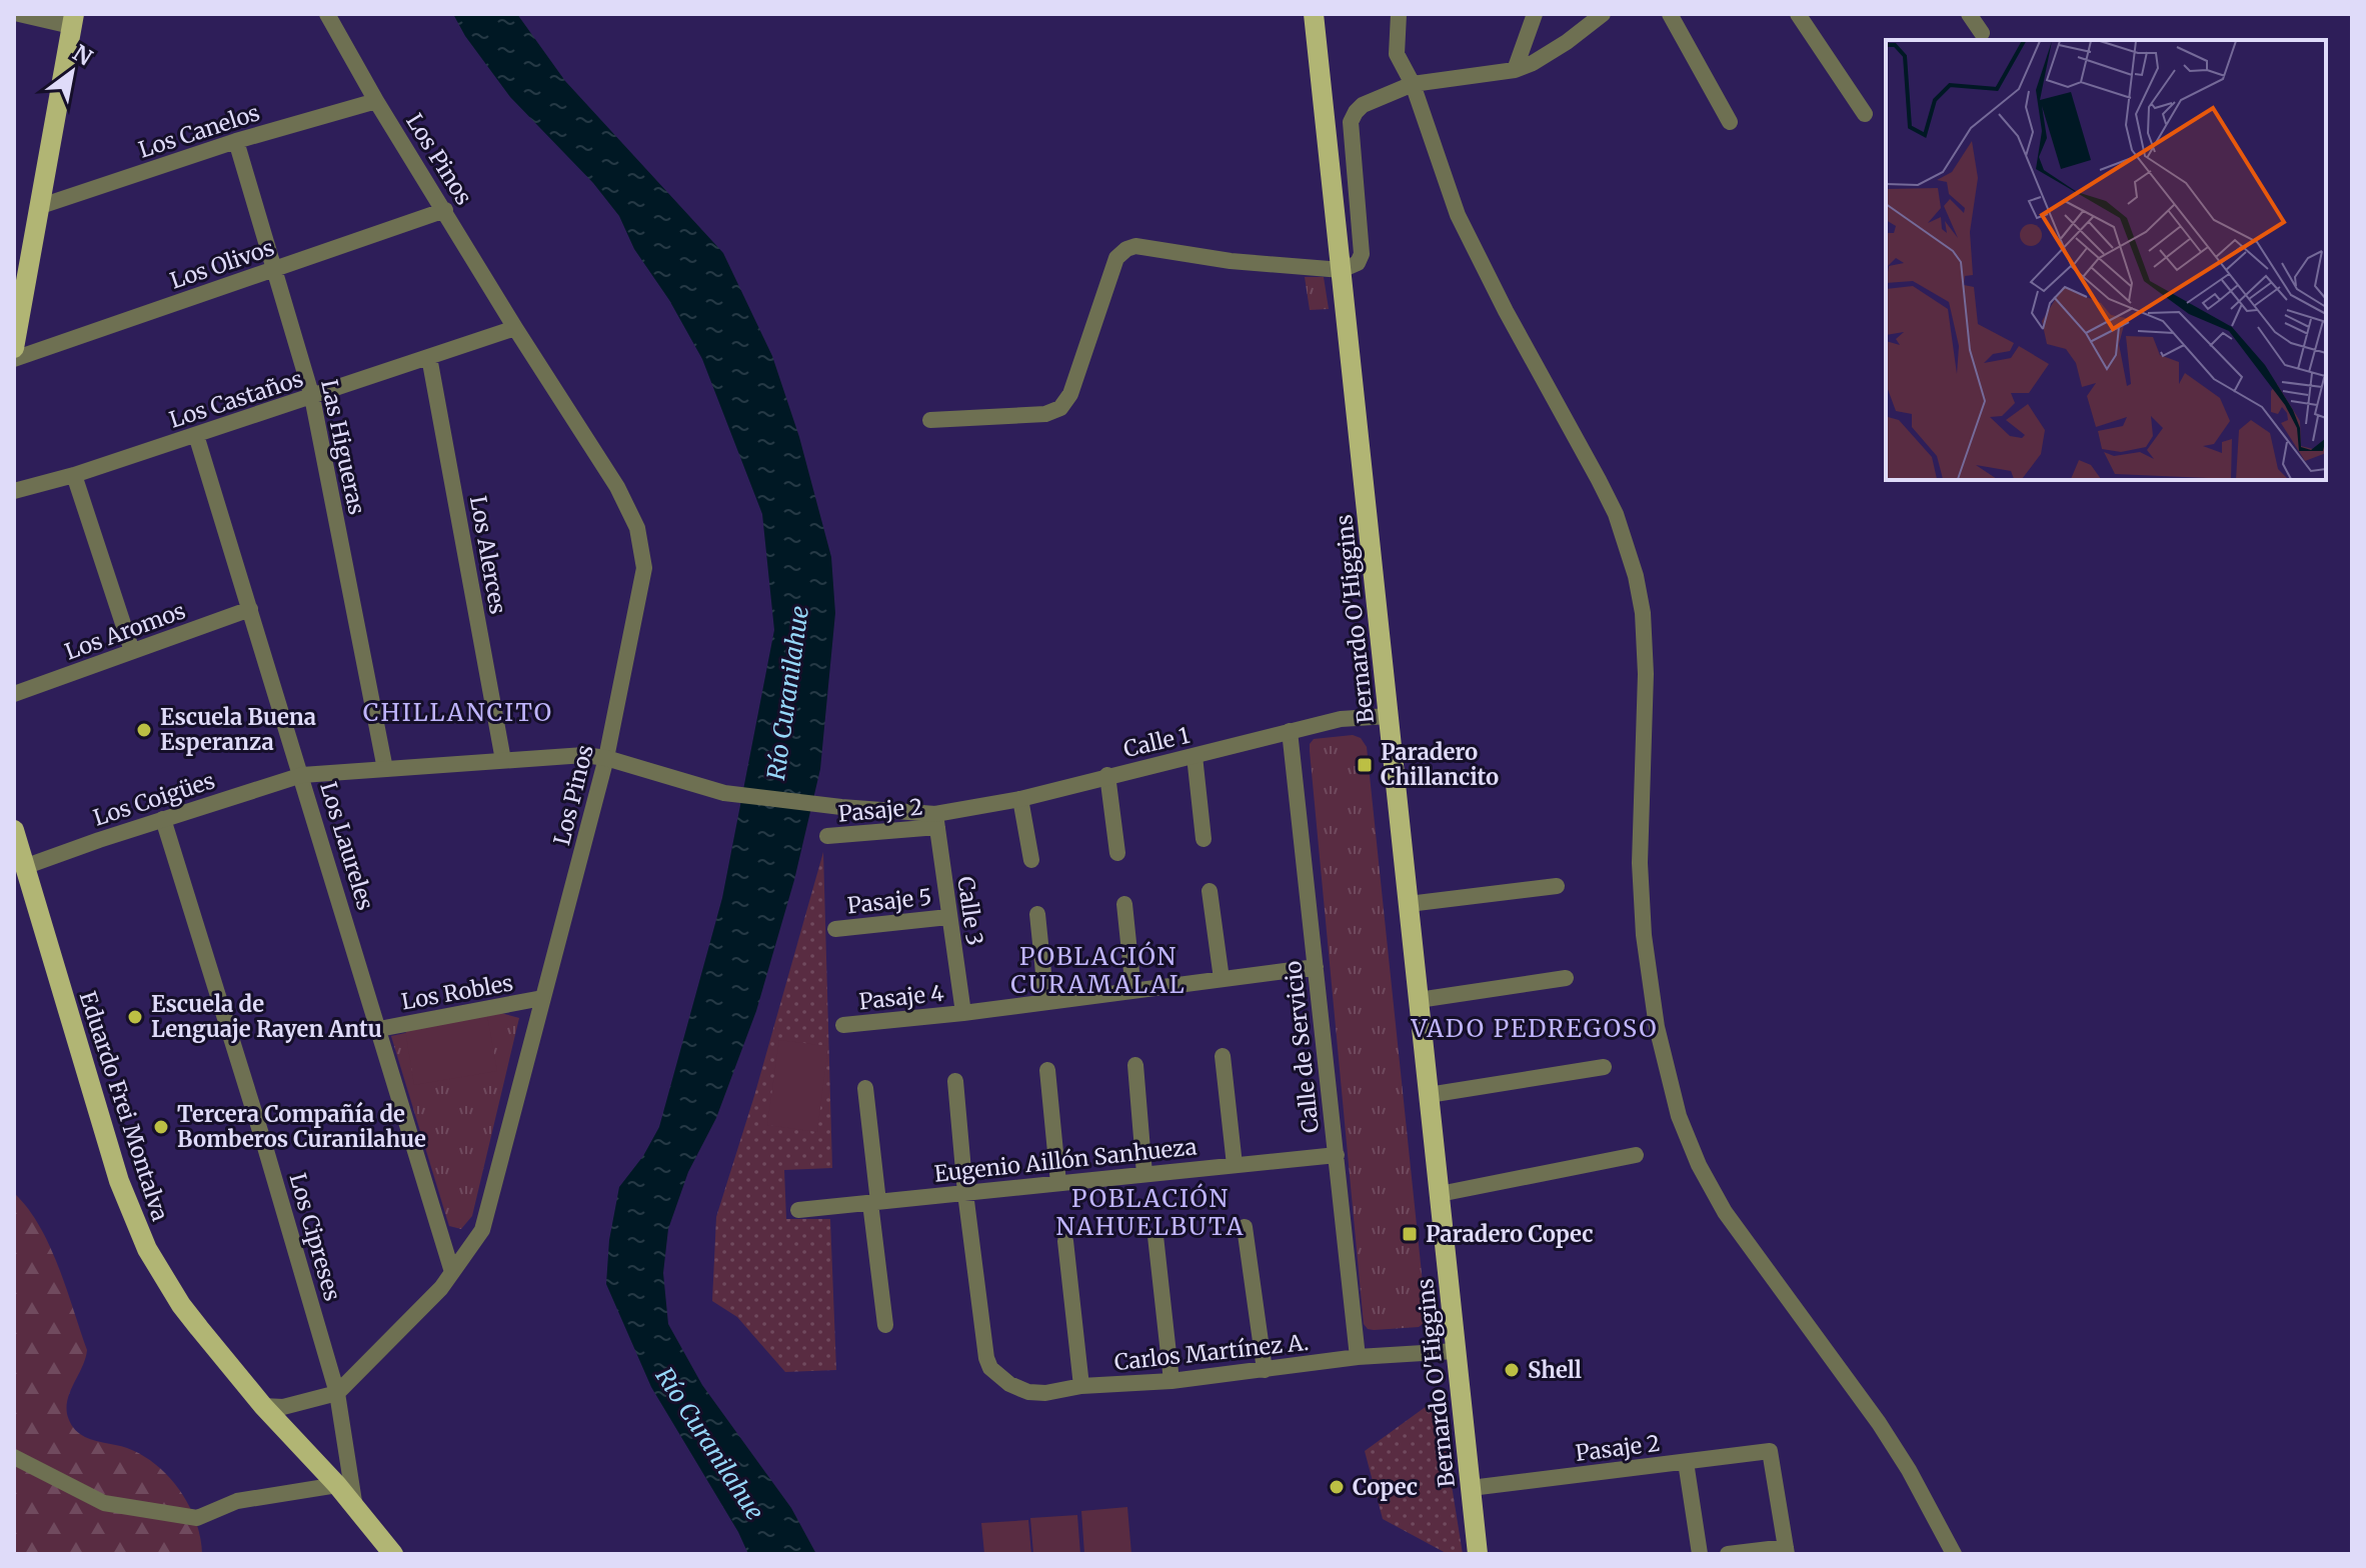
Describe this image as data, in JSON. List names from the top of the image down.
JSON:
{
  "streets": {
    "main road": ["Bernardo O'Higgins", "Eduardo Frei Montalva"],
    "street": [
      "Los Canelos",
      "Los Pinos",
      "Los Olivos",
      "Los Castaños",
      "Las Higueras",
      "Los Alerces",
      "Los Aromos",
      "Calle 1",
      "Los Coigües",
      "Pasaje 2",
      "Los Laureles",
      "Pasaje 5",
      "Calle 3",
      "Los Robles",
      "Pasaje 4",
      "Calle de Servicio",
      "Eugenio Aillón Sanhueza",
      "Los Cipreses",
      "Carlos Martínez A."
    ]
  },
  "crossings": [
    ["Los Canelos", "Los Pinos"],
    ["Los Canelos", "Las Higueras"],
    ["Los Pinos", "Los Olivos"],
    ["Los Pinos", "Los Castaños"],
    ["Los Pinos", "Los Coigües"],
    ["Los Pinos", "Los Laureles"],
    ["Los Pinos", "Los Robles"],
    ["Los Pinos", "Los Cipreses"],
    ["Los Olivos", "Las Higueras"],
    ["Los Castaños", "Las Higueras"],
    ["Los Castaños", "Los Alerces"],
    ["Los Castaños", "Los Laureles"],
    ["Las Higueras", "Los Coigües"],
    ["Los Alerces", "Los Coigües"],
    ["Bernardo O'Higgins", "Calle 1"],
    ["Bernardo O'Higgins", "Pasaje 2"],
    ["Bernardo O'Higgins", "Carlos Martínez A."],
    ["Los Aromos", "Los Laureles"],
    ["Calle 1", "Los Coigües"],
    ["Calle 1", "Pasaje 2"],
    ["Calle 1", "Calle 3"],
    ["Calle 1", "Calle de Servicio"],
    ["Los Coigües", "Pasaje 2"],
    ["Los Coigües", "Los Laureles"],
    ["Los Coigües", "Calle 3"],
    ["Los Coigües", "Eduardo Frei Montalva"],
    ["Los Coigües", "Los Cipreses"],
    ["Pasaje 2", "Calle 3"],
    ["Los Laureles", "Los Robles"],
    ["Pasaje 5", "Calle 3"],
    ["Calle 3", "Pasaje 4"],
    ["Pasaje 4", "Calle de Servicio"],
    ["Calle de Servicio", "Eugenio Aillón Sanhueza"],
    ["Calle de Servicio", "Carlos Martínez A."],
    ["Eugenio Aillón Sanhueza", "Carlos Martínez A."]
  ],
  "districts": [
    "CHILLANCITO",
    "POBLACIÓN CURAMALAL",
    "VADO PEDREGOSO",
    "POBLACIÓN NAHUELBUTA"
  ],
  "water": ["Río Curanilahue"],
  "places": {
    "other": [
      "Escuela Buena Esperanza",
      "Escuela de Lenguaje Rayen Antu",
      "Tercera Compañía de Bomberos Curanilahue",
      "Shell",
      "Copec"
    ],
    "transit": ["Paradero Chillancito", "Paradero Copec"]
  },
  "north": "top right"
}
